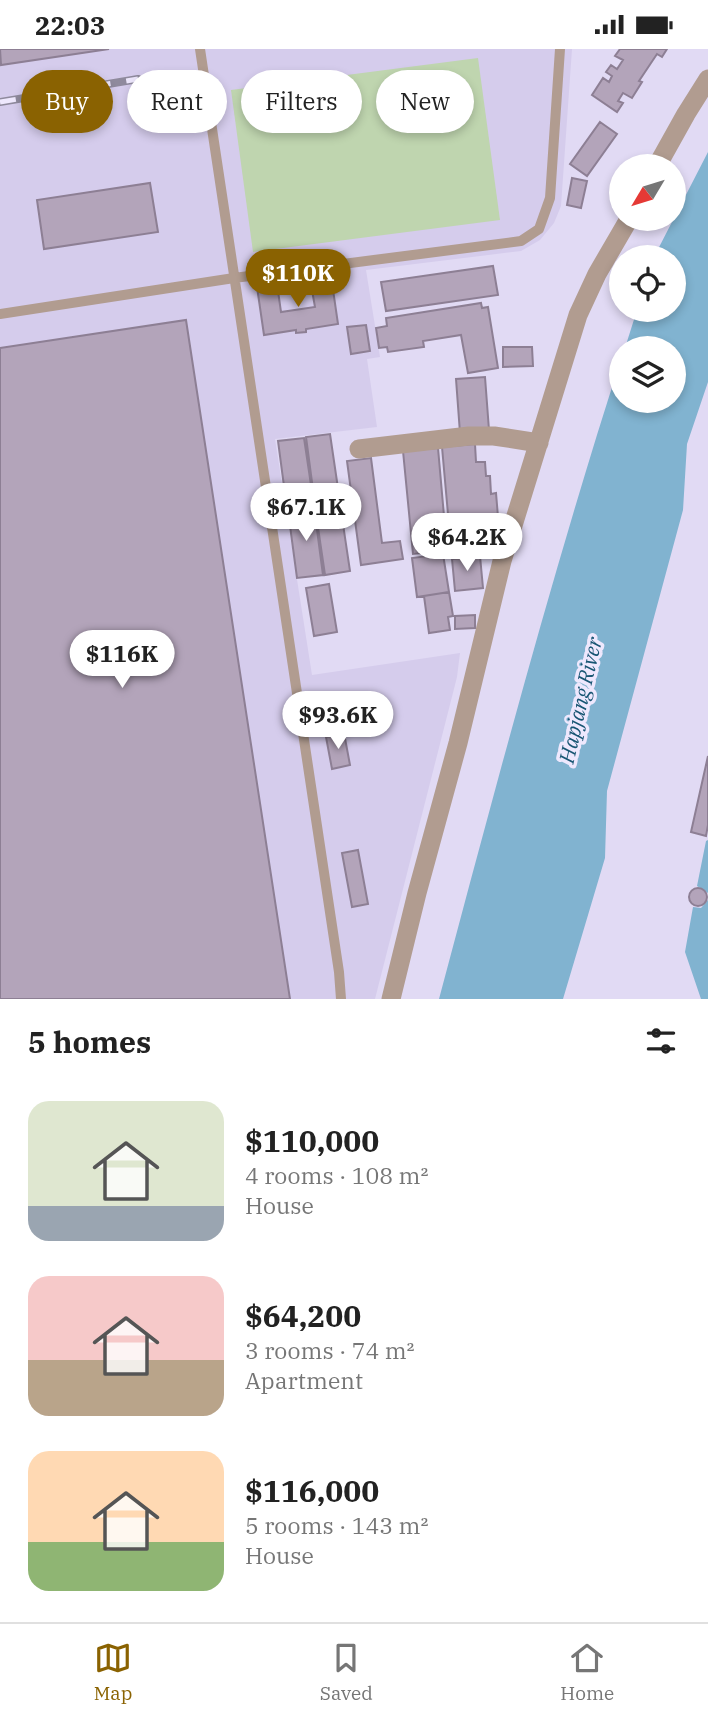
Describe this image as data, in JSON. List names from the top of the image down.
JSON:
{
  "water": ["Hapjang River"],
  "north": "bottom left",
  "page": {
    "status": "22:03",
    "chip": [
      "Buy",
      "Rent",
      "Filters",
      "New"
    ],
    "price": [
      "$110K",
      "$67.1K",
      "$64.2K",
      "$116K",
      "$93.6K"
    ],
    "heading": "5 homes",
    "list": [
      {
        "name": "$110,000",
        "note": "4 rooms · 108 m² · House"
      },
      {
        "name": "$64,200",
        "note": "3 rooms · 74 m² · Apartment"
      },
      {
        "name": "$116,000",
        "note": "5 rooms · 143 m² · House"
      }
    ],
    "tabs": ["Map", "Saved", "Home"]
  }
}
